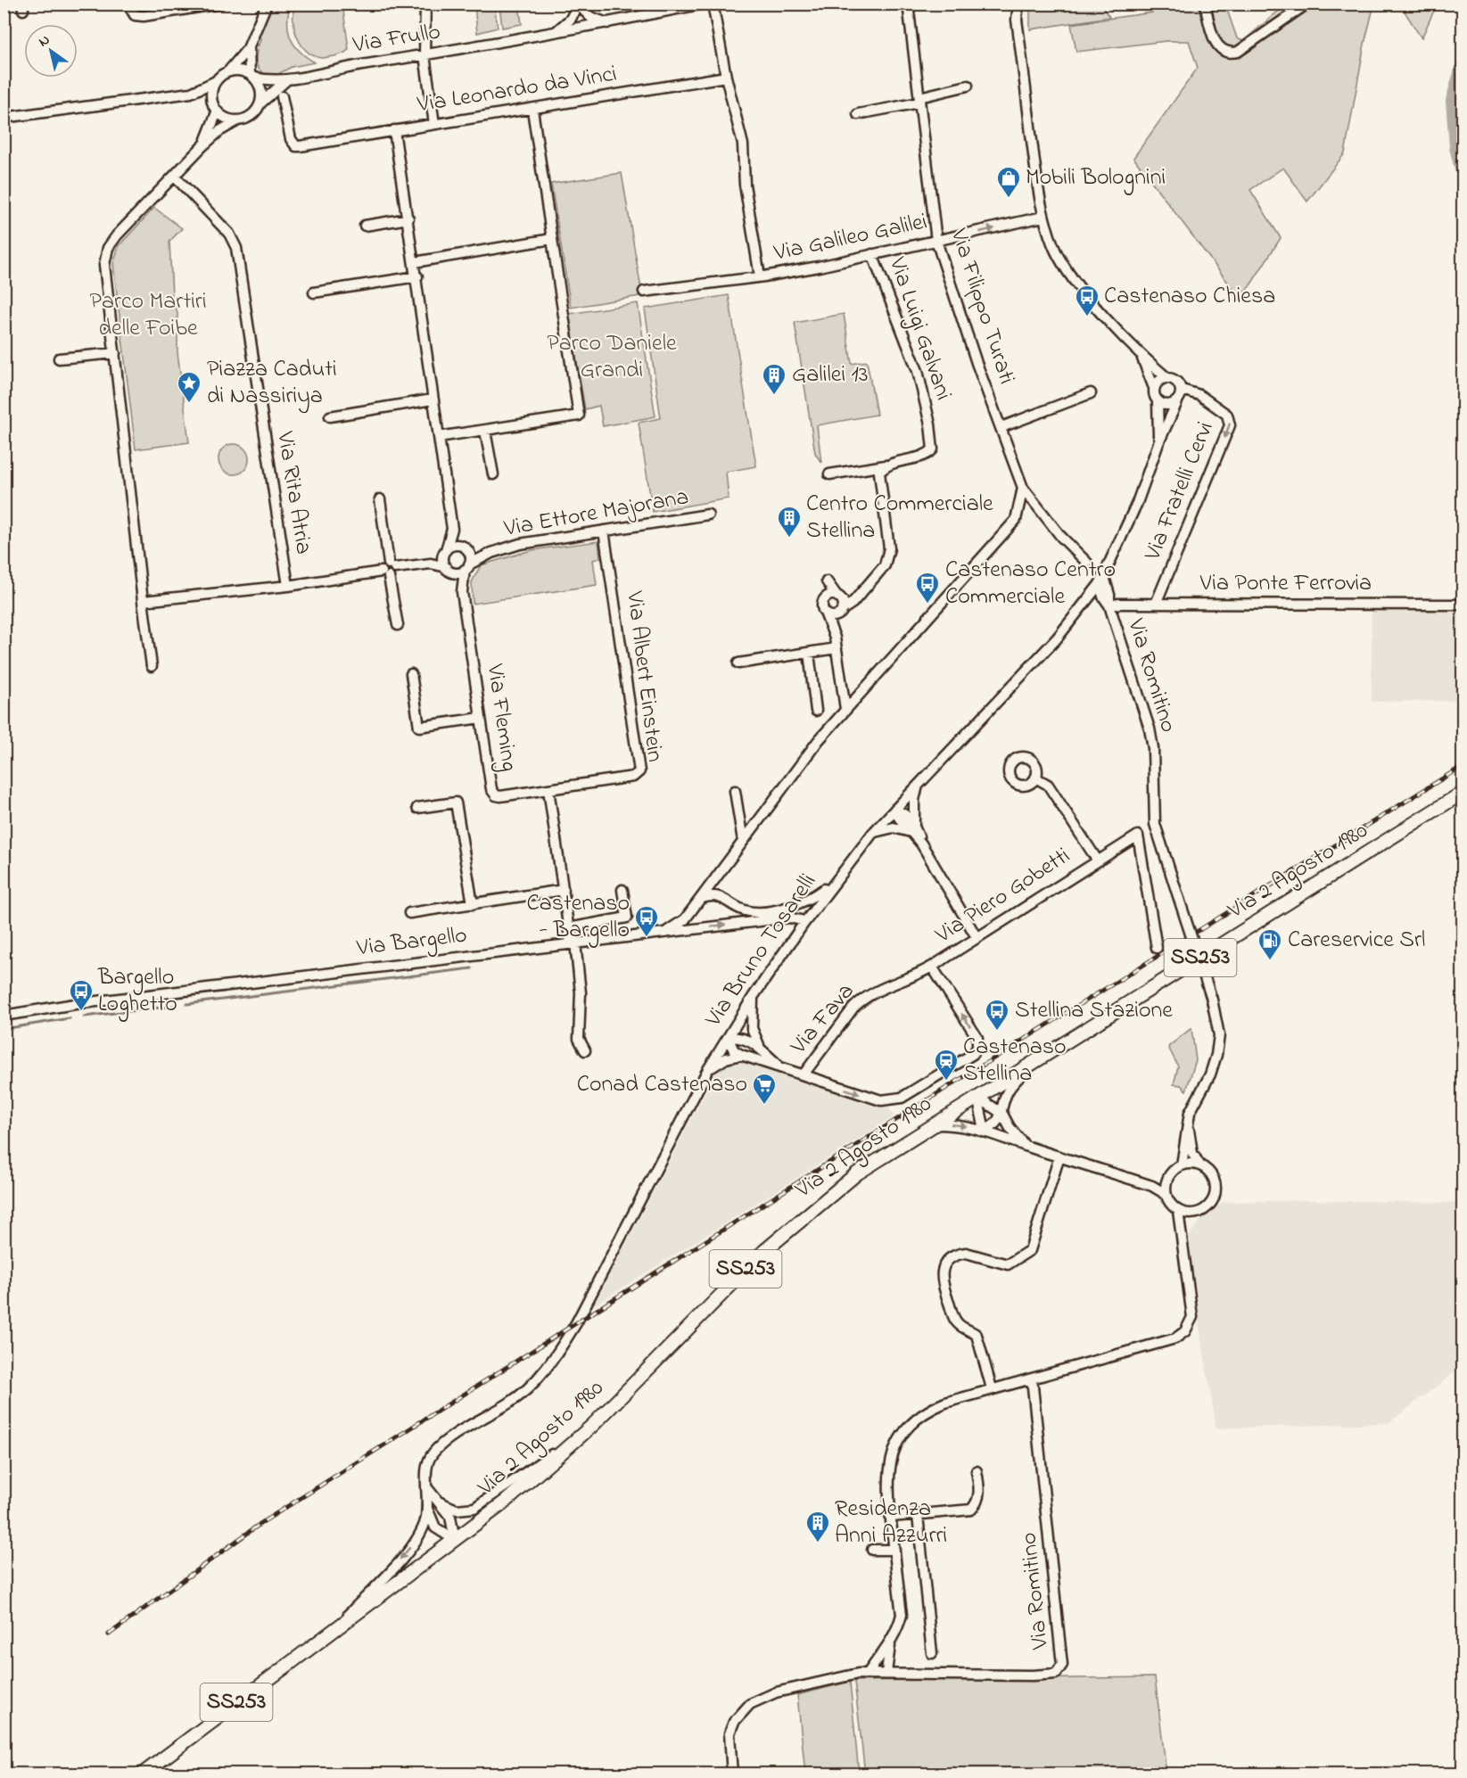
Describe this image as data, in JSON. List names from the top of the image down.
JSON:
{
  "streets": {
    "main road": ["Via 2 Agosto 1980", "Via Bruno Tosarelli", "SS253"],
    "street": [
      "Via Frullo",
      "Via Leonardo da Vinci",
      "Via Galileo Galilei",
      "Via Filippo Turati",
      "Via Luigi Galvani",
      "Via Fratelli Cervi",
      "Via Rita Atria",
      "Via Ettore Majorana",
      "Via Ponte Ferrovia",
      "Via Romitino",
      "Via Albert Einstein",
      "Via Fleming",
      "Via Piero Gobetti",
      "Via Bargello",
      "Via Fava"
    ]
  },
  "crossings": [
    ["Via Leonardo da Vinci", "Via Galileo Galilei"],
    ["Via Galileo Galilei", "Via Filippo Turati"],
    ["Via Galileo Galilei", "Via Luigi Galvani"],
    ["Via Fratelli Cervi", "Via Ponte Ferrovia"],
    ["Via Fratelli Cervi", "Via Bruno Tosarelli"],
    ["Via Ettore Majorana", "Via Albert Einstein"],
    ["Via Ettore Majorana", "Via Fleming"],
    ["Via Ponte Ferrovia", "Via Romitino"],
    ["Via Romitino", "Via Bruno Tosarelli"],
    ["Via Albert Einstein", "Via Fleming"],
    ["Via 2 Agosto 1980", "Via Bruno Tosarelli"],
    ["Via Piero Gobetti", "Via Fava"],
    ["Via Bargello", "Via Bruno Tosarelli"],
    ["Via Bruno Tosarelli", "Via Fava"]
  ],
  "one_way": ["Via Fratelli Cervi"],
  "parks": ["Parco Martiri delle Foibe", "Parco Daniele Grandi"],
  "places": {
    "shop": ["Mobili Bolognini"],
    "bus stop": [
      "Castenaso Chiesa",
      "Castenaso Centro Commerciale",
      "Castenaso - Bargello",
      "Bargello Loghetto",
      "Stellina Stazione"
    ],
    "building": ["Galilei 13", "Centro Commerciale Stellina", "Residenza Anni Azzurri"],
    "place": ["Piazza Caduti di Nassiriya"],
    "fuel station": ["Careservice Srl"],
    "station": ["Castenaso Stellina"],
    "supermarket": ["Conad Castenaso"]
  },
  "north": "top left"
}
